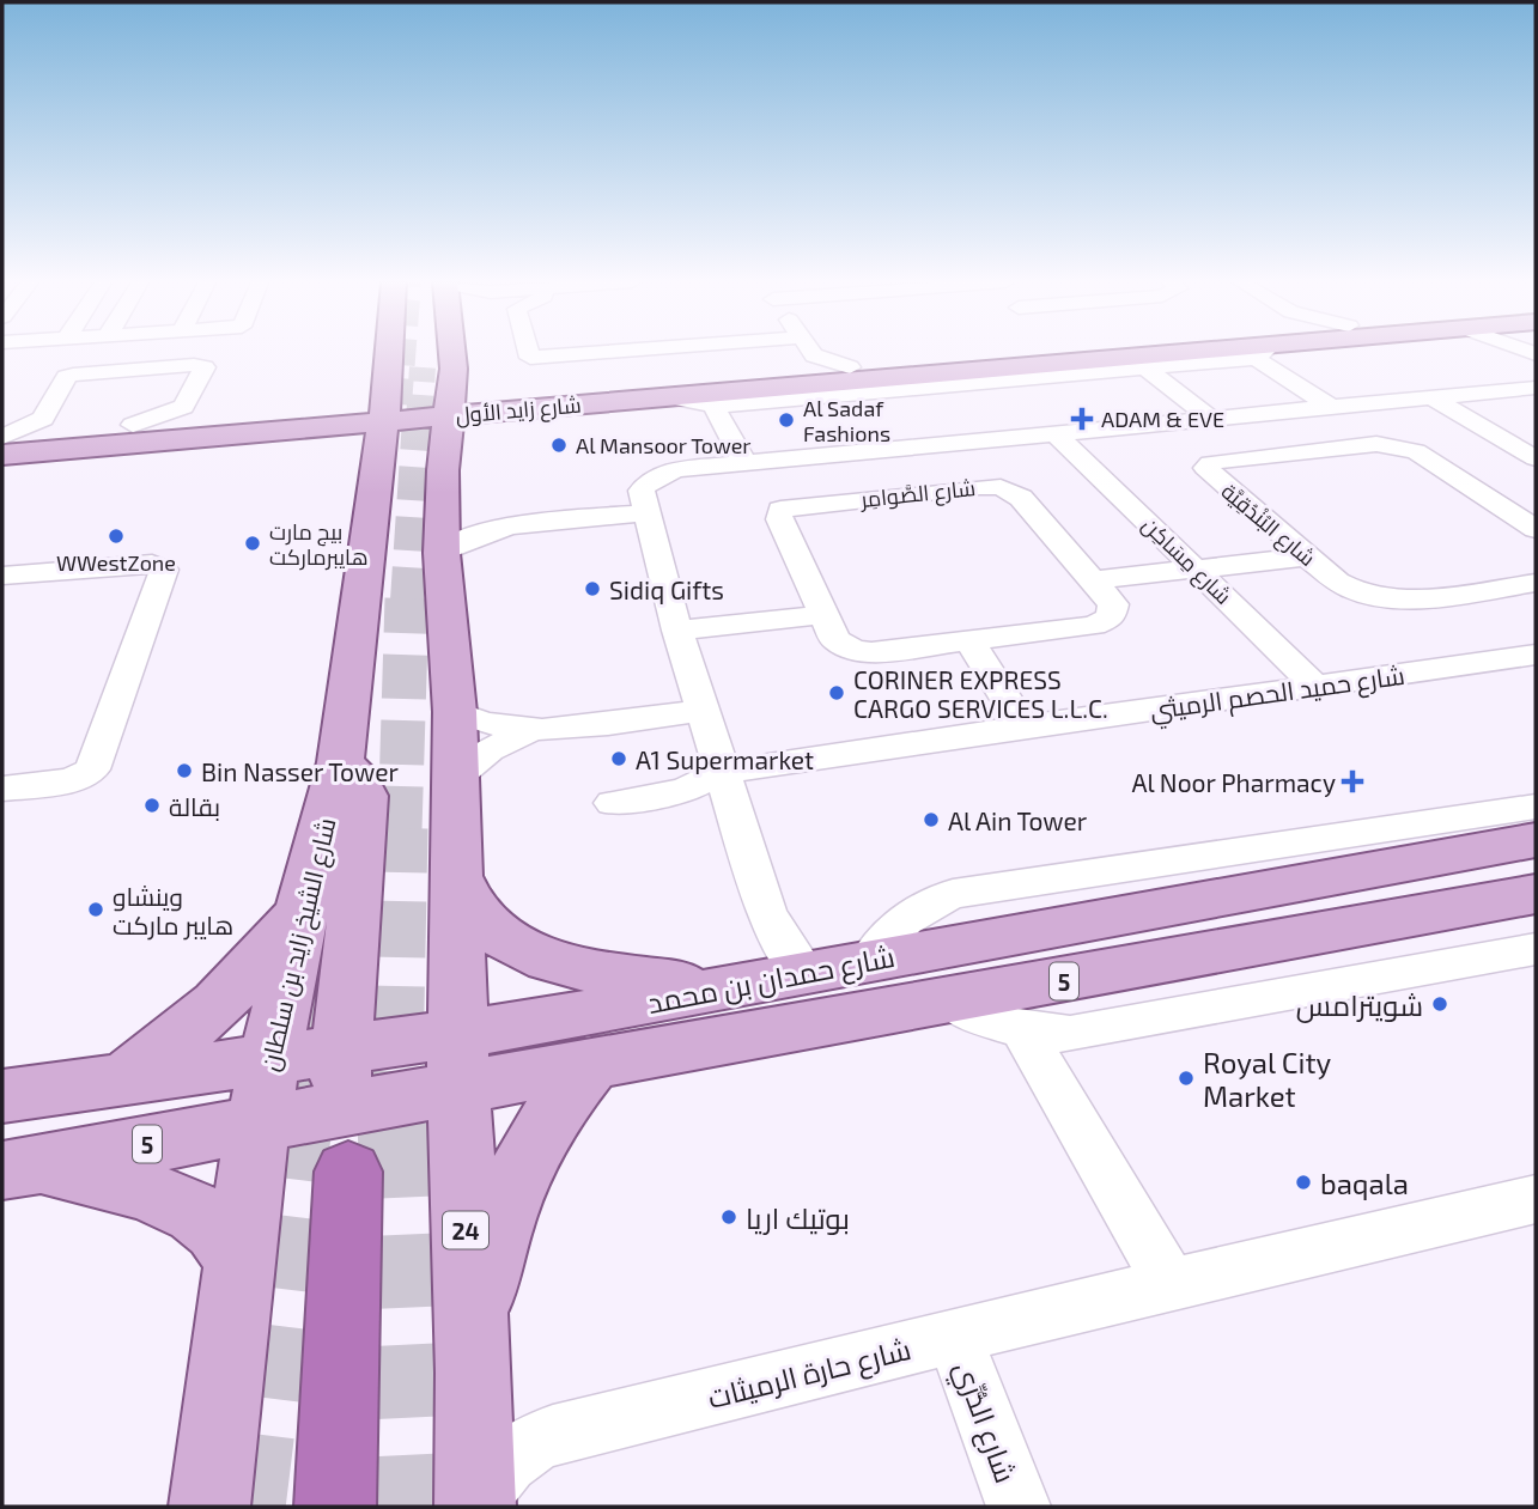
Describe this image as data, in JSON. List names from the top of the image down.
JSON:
{
  "streets": {
    "main road": [
      "شارع زايد الأول",
      "شارع الشيخ زايد بن سلطان",
      "شارع حمدان بن محمد",
      "5",
      "24"
    ],
    "street": [
      "شارع الصَّوامِر",
      "شارع البُنْدُقِيَّة",
      "شارع مِسَاكِن",
      "شارع حميد الحصم الرميثي",
      "شارع حارة الرميثات",
      "شارع الدُّرِّي"
    ]
  },
  "crossings": [
    ["شارع زايد الأول", "شارع الشيخ زايد بن سلطان"],
    ["شارع زايد الأول", "24"],
    ["شارع مِسَاكِن", "شارع حميد الحصم الرميثي"],
    ["شارع الشيخ زايد بن سلطان", "شارع حمدان بن محمد"],
    ["شارع حمدان بن محمد", "24"],
    ["24", "شارع حارة الرميثات"],
    ["شارع حارة الرميثات", "شارع الدُّرِّي"]
  ],
  "places": {
    "health": ["ADAM & EVE", "Al Noor Pharmacy"],
    "other": [
      "Al Sadaf Fashions",
      "Al Mansoor Tower",
      "WWestZone",
      "بيج مارت هايبرماركت",
      "Sidiq Gifts",
      "CORINER EXPRESS CARGO SERVICES L.L.C.",
      "A1 Supermarket",
      "Bin Nasser Tower",
      "بقالة",
      "Al Ain Tower",
      "وينشاو هايبر ماركت",
      "شويترامس",
      "Royal City Market",
      "baqala",
      "بوتيك اريا"
    ]
  }
}
